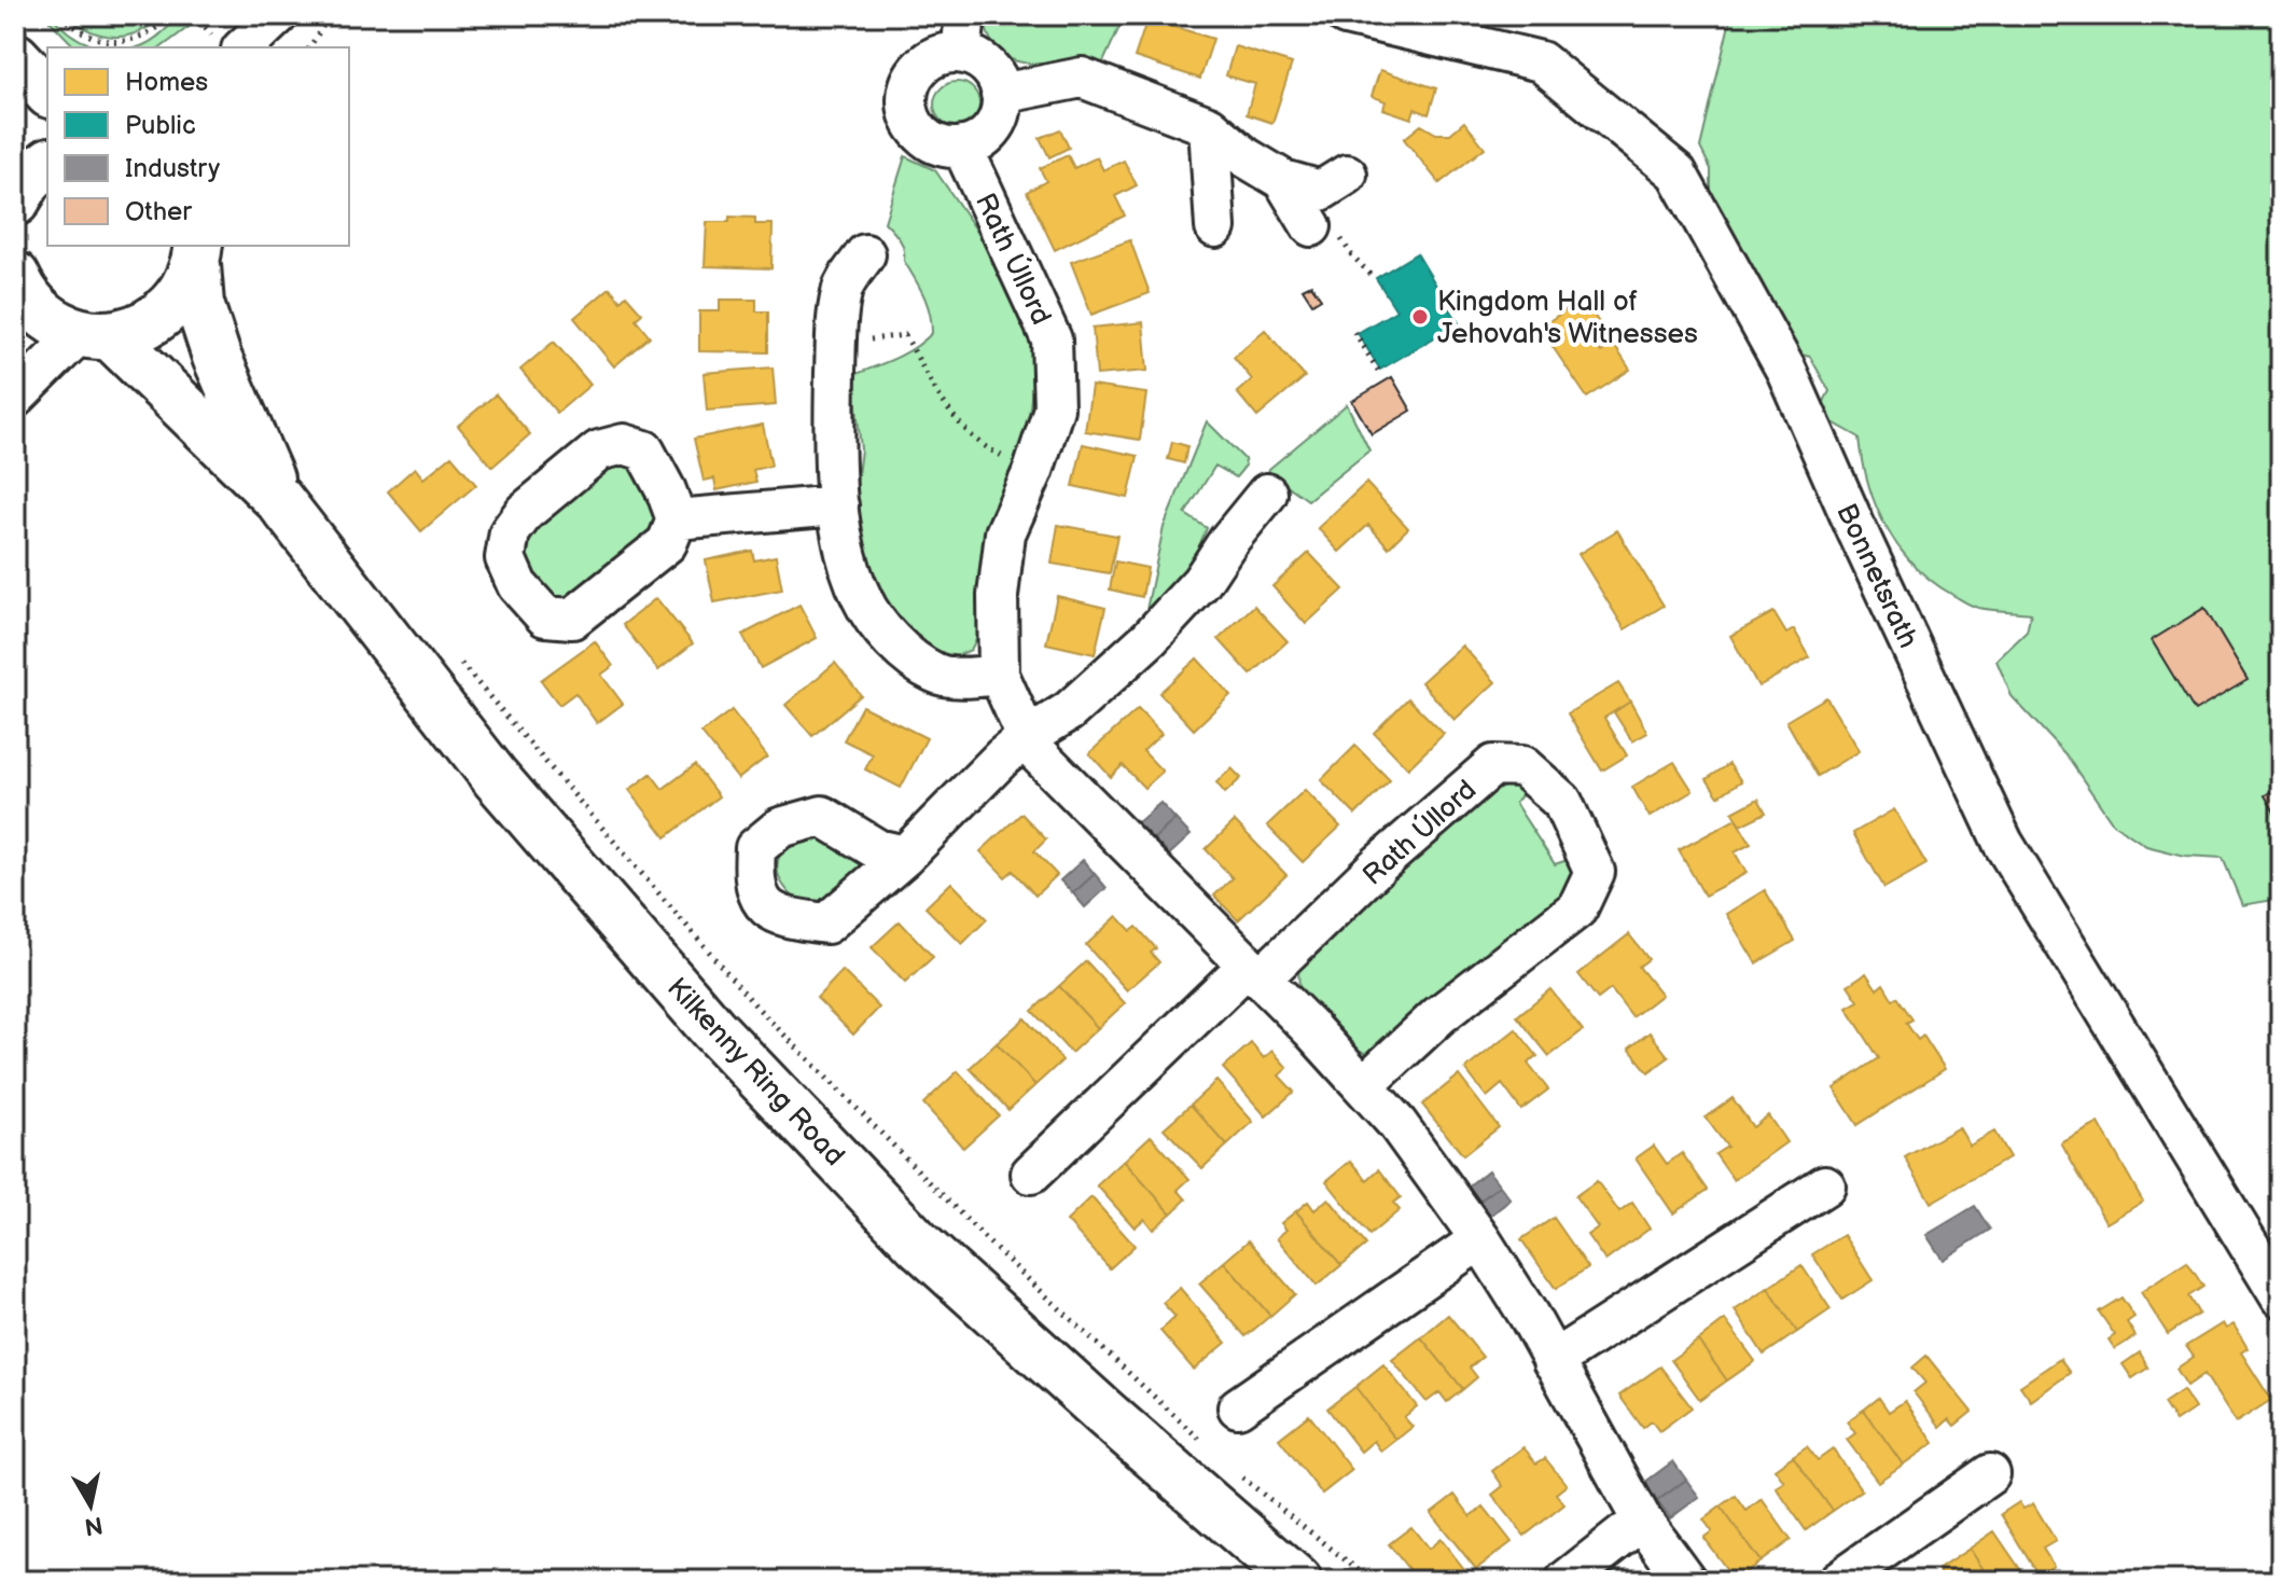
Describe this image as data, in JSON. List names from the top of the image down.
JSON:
{
  "streets": {
    "main road": ["Kilkenny Ring Road"],
    "street": ["Rath Úllord", "Bonnetsrath"]
  },
  "places": ["Kingdom Hall of Jehovah's Witnesses"],
  "legend": [
    "Homes",
    "Public",
    "Industry",
    "Other"
  ],
  "north": "bottom"
}
